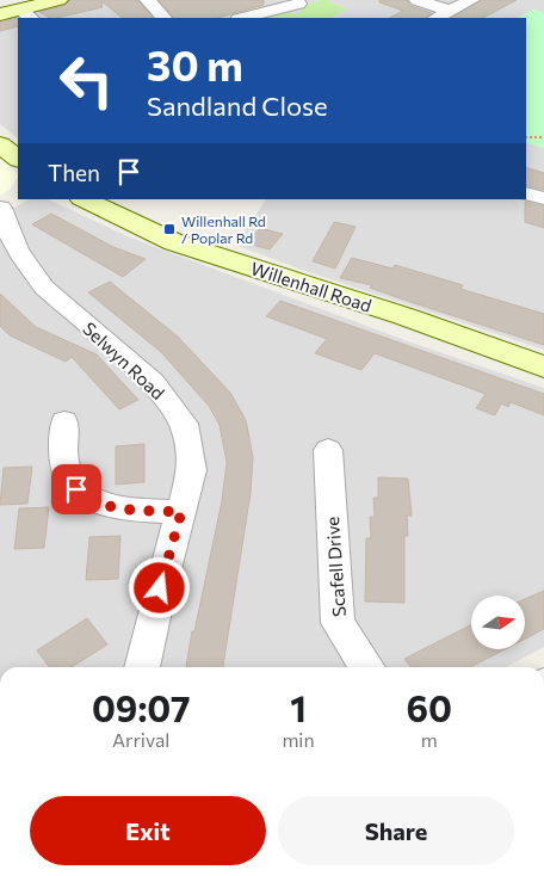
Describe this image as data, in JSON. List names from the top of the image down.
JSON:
{
  "streets": {
    "main road": ["Willenhall Road"],
    "street": ["Selwyn Road", "Scafell Drive"]
  },
  "places": {
    "transit": ["Willenhall Rd / Poplar Rd"]
  },
  "north": "right",
  "page": {
    "turn": ["30 m", "Sandland Close"],
    "then": "Then",
    "eta": [
      "09:07",
      "Arrival",
      "1",
      "min",
      "60",
      "m"
    ],
    "buttons": ["Exit", "Share"]
  }
}
